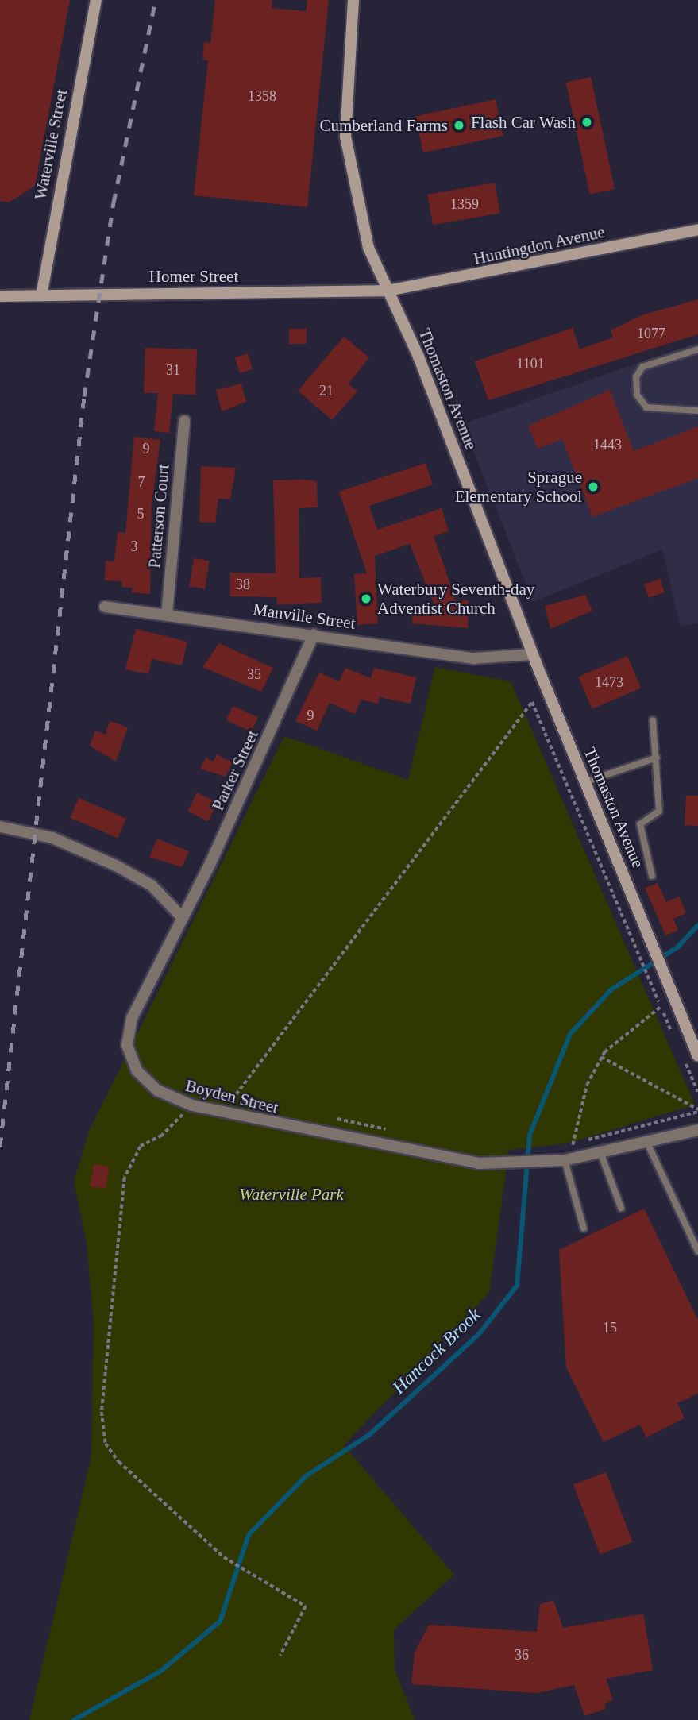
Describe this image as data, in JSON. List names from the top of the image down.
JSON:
{
  "streets": {
    "main road": [
      "Waterville Street",
      "Huntingdon Avenue",
      "Homer Street",
      "Thomaston Avenue"
    ],
    "street": [
      "Patterson Court",
      "Manville Street",
      "Parker Street",
      "Boyden Street"
    ]
  },
  "crossings": [
    ["Waterville Street", "Homer Street"],
    ["Huntingdon Avenue", "Homer Street"],
    ["Huntingdon Avenue", "Thomaston Avenue"],
    ["Homer Street", "Thomaston Avenue"],
    ["Thomaston Avenue", "Manville Street"],
    ["Patterson Court", "Manville Street"],
    ["Manville Street", "Parker Street"],
    ["Parker Street", "Boyden Street"]
  ],
  "water": ["Hancock Brook"],
  "parks": ["Waterville Park"],
  "places": [
    "Flash Car Wash",
    "Cumberland Farms",
    "Sprague Elementary School",
    "Waterbury Seventh-day Adventist Church"
  ],
  "house_numbers": [
    "1358",
    "1359",
    "1077",
    "1101",
    "31",
    "21",
    "1443",
    "9",
    "7",
    "5",
    "3",
    "38",
    "35",
    "1473",
    "9",
    "15",
    "36"
  ]
}
